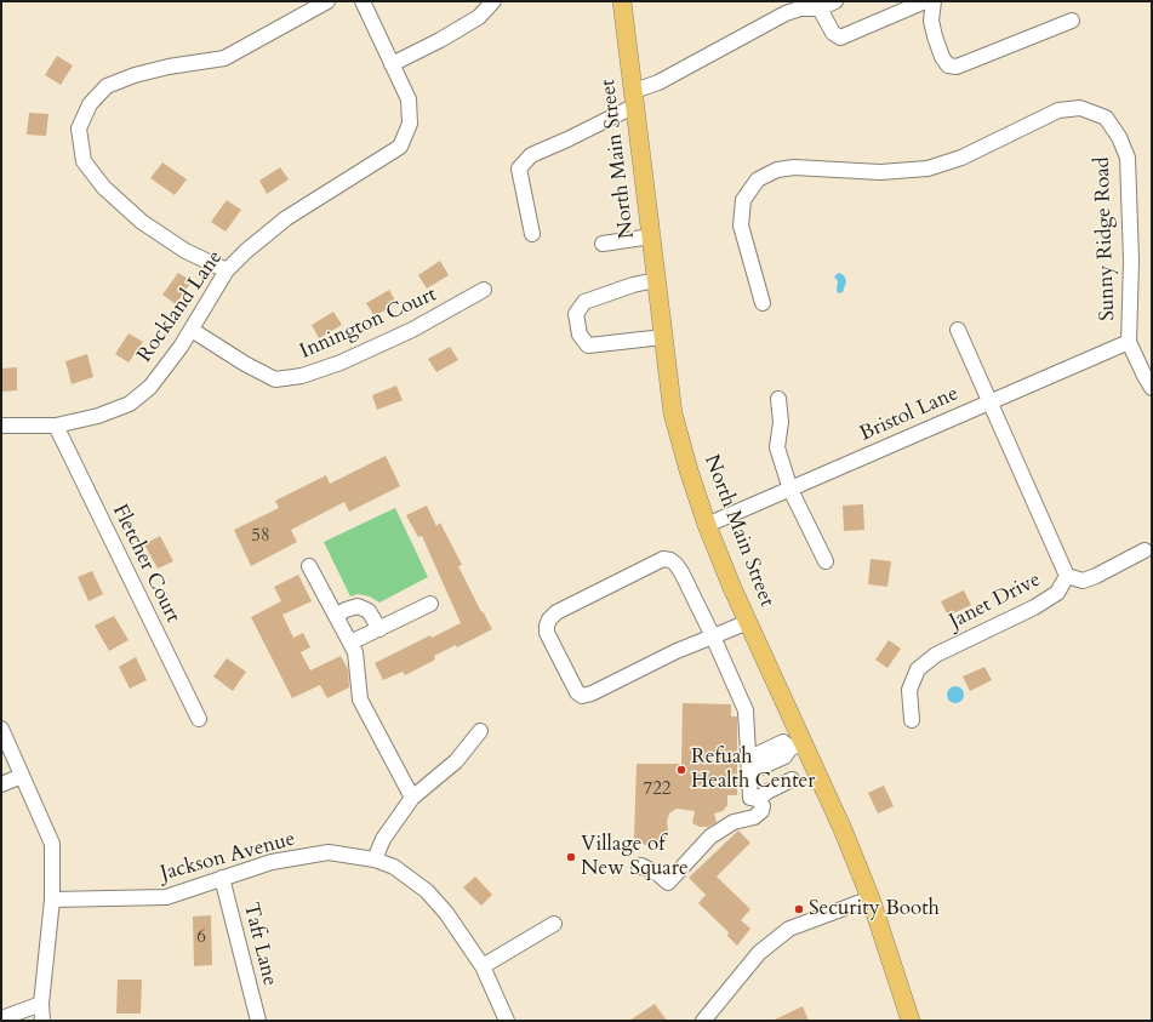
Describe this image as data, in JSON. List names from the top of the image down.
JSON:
{
  "streets": {
    "main road": ["North Main Street"],
    "street": [
      "Sunny Ridge Road",
      "Rockland Lane",
      "Innington Court",
      "Bristol Lane",
      "Fletcher Court",
      "Janet Drive",
      "Jackson Avenue",
      "Taft Lane"
    ]
  },
  "crossings": [
    ["North Main Street", "Bristol Lane"],
    ["Sunny Ridge Road", "Bristol Lane"],
    ["Rockland Lane", "Innington Court"],
    ["Rockland Lane", "Fletcher Court"],
    ["Bristol Lane", "Janet Drive"],
    ["Jackson Avenue", "Taft Lane"]
  ],
  "places": ["Refuah Health Center", "Village of New Square", "Security Booth"],
  "house_numbers": ["58", "722", "6"]
}
